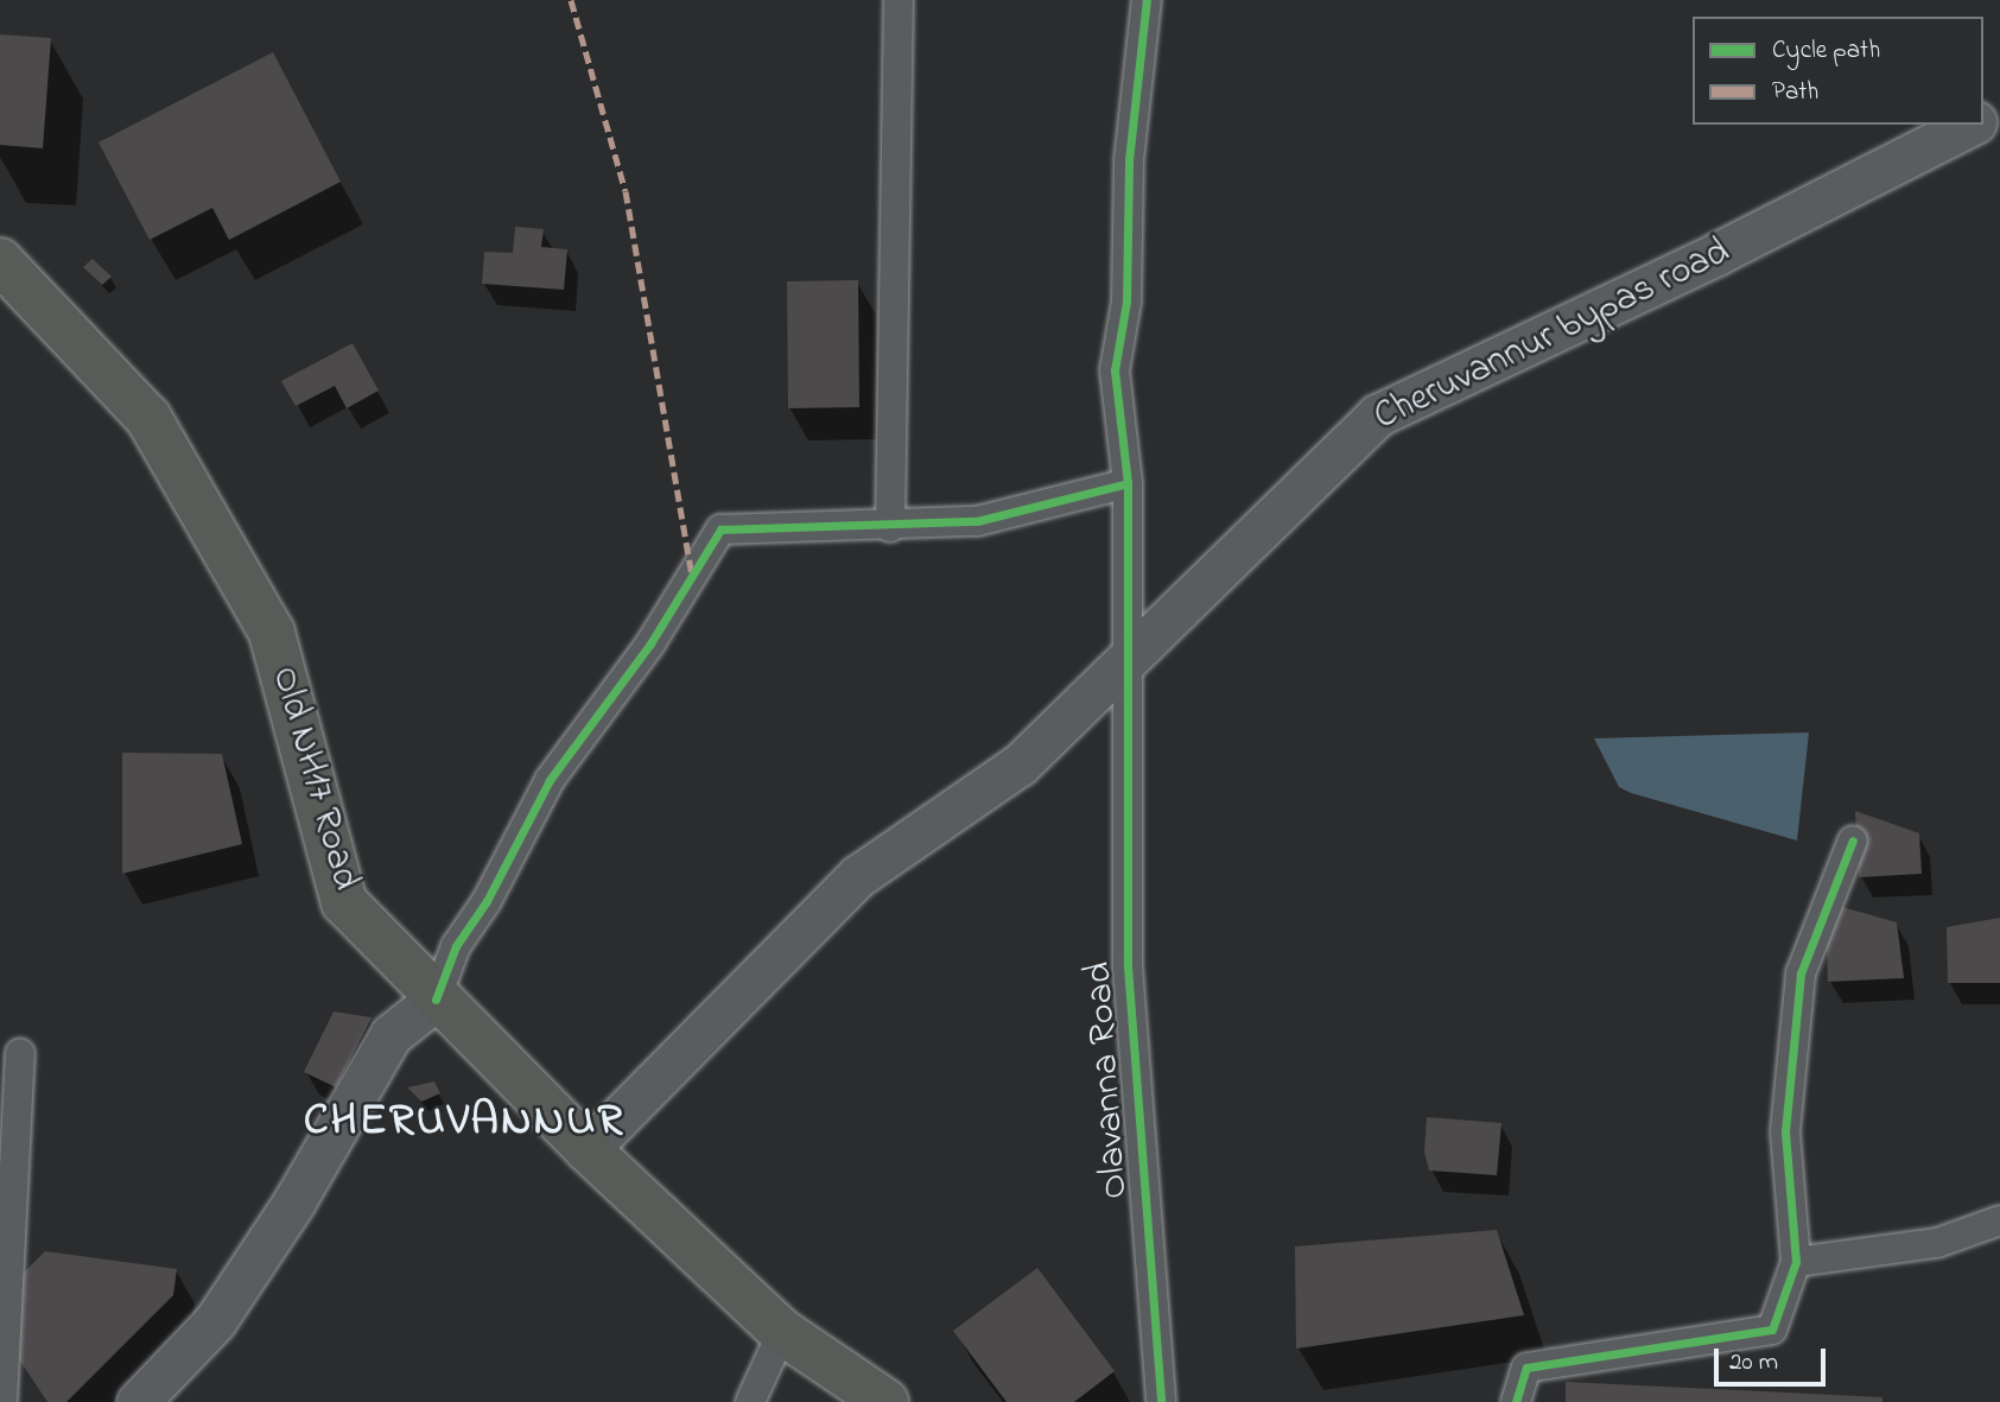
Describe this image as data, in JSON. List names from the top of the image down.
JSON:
{
  "streets": {
    "main road": ["Cheruvannur bypas road", "Old NH17 Road"],
    "street": ["Olavanna Road"]
  },
  "crossings": [
    ["Cheruvannur bypas road", "Old NH17 Road"],
    ["Cheruvannur bypas road", "Olavanna Road"]
  ],
  "districts": ["CHERUVANNUR"],
  "legend": ["Cycle path", "Path"],
  "scale_bar": "20 m"
}
